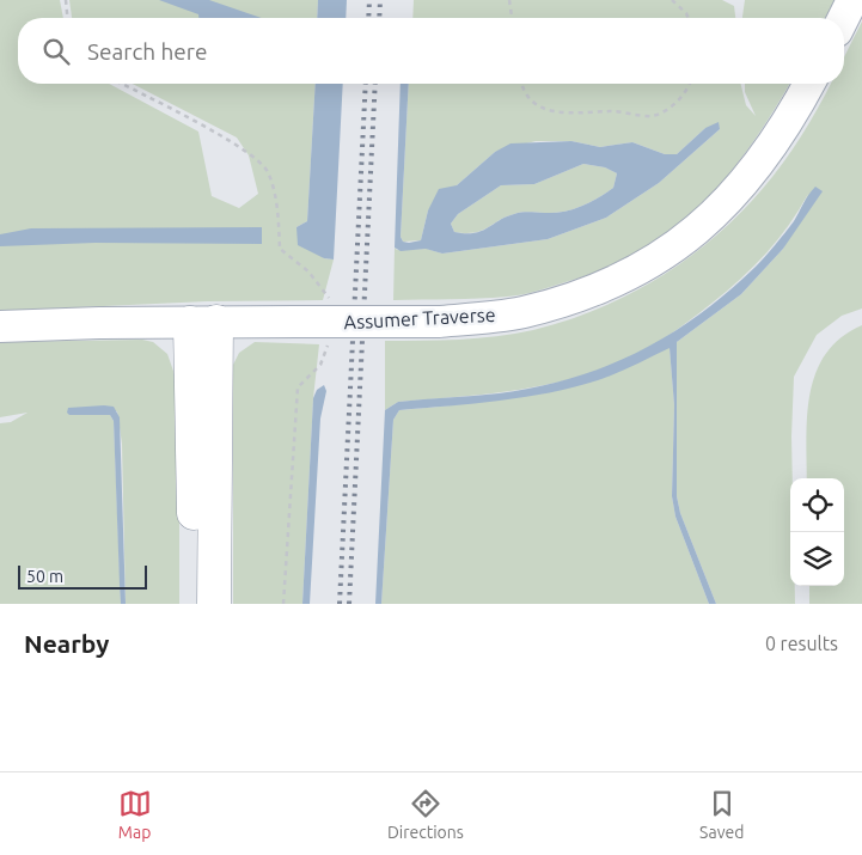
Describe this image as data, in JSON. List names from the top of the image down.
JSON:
{
  "streets": {
    "main road": ["Assumer Traverse"]
  },
  "scale_bar": "50 m",
  "page": {
    "search": "Search here",
    "scale": "50 m",
    "heading": ["Nearby", "0 results"],
    "nav": ["Map", "Directions", "Saved"]
  }
}
